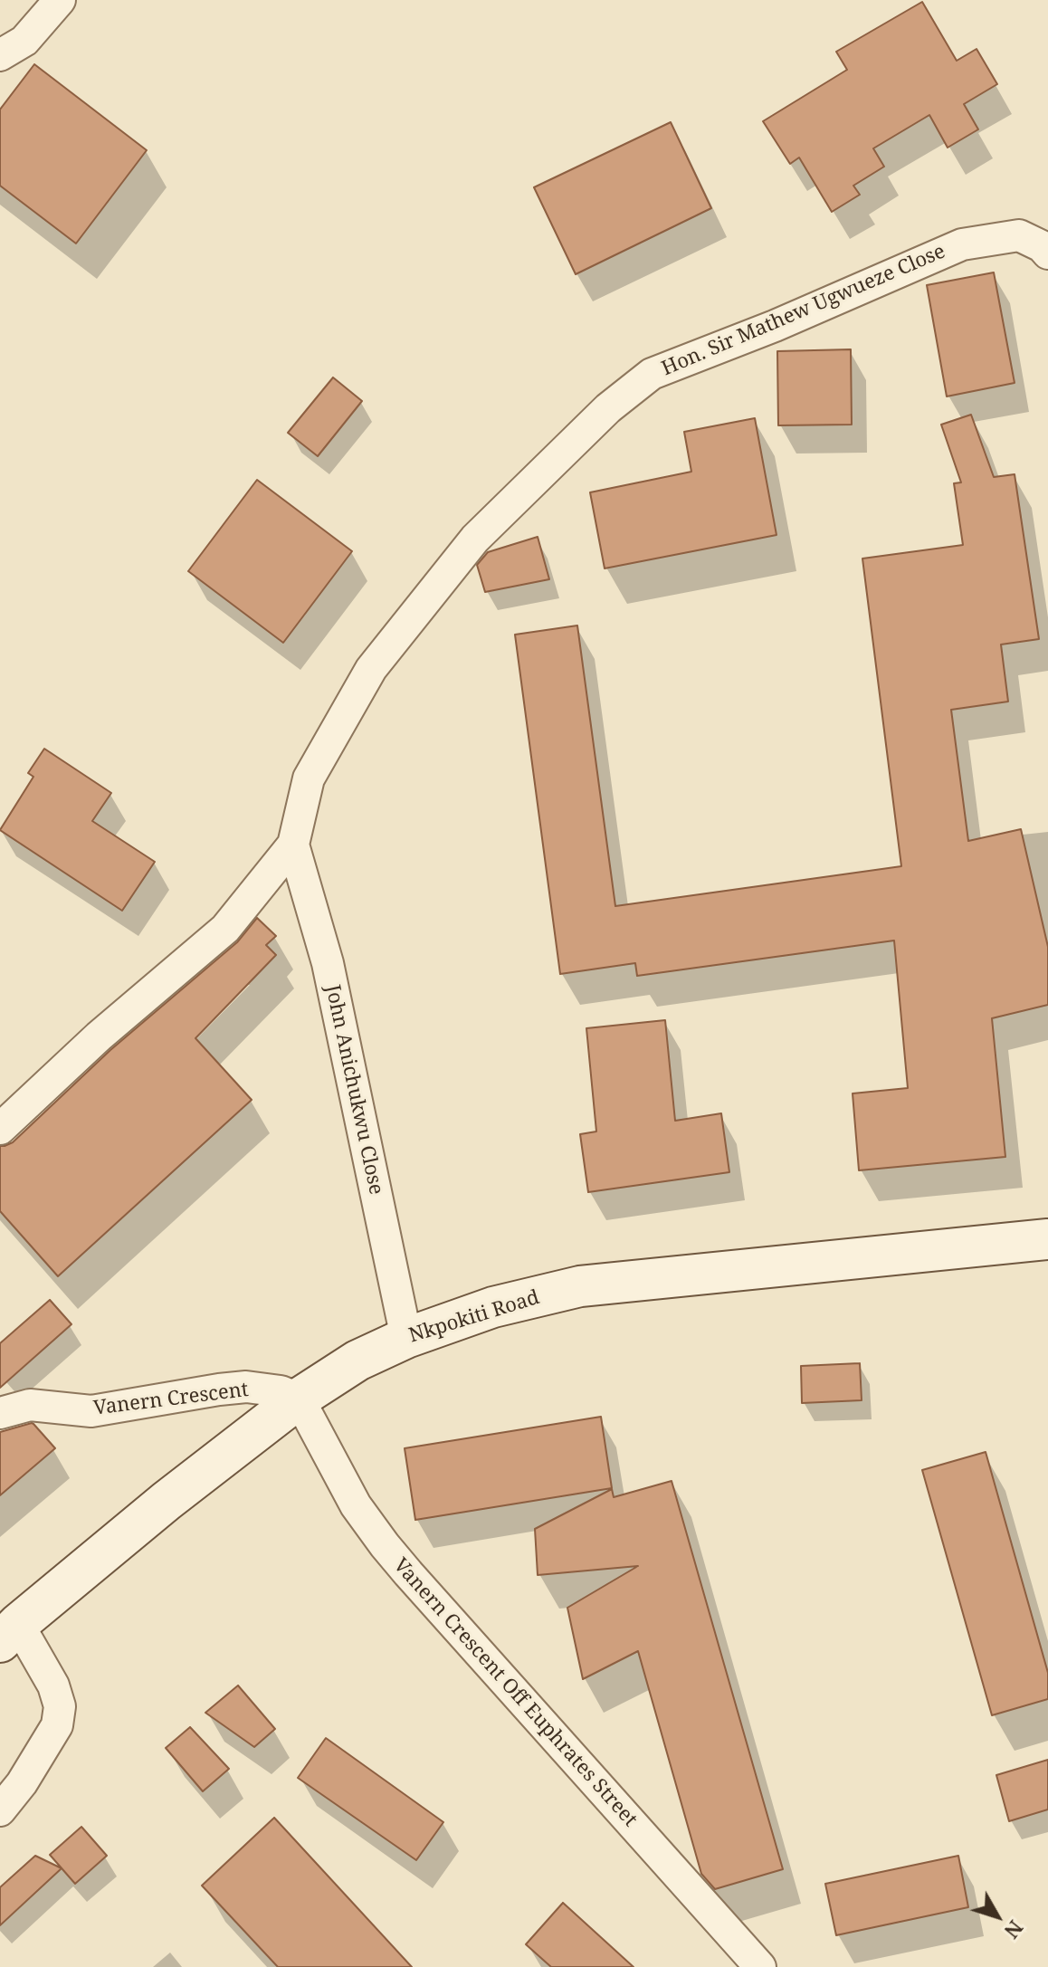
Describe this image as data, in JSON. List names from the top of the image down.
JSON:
{
  "streets": {
    "main road": ["Nkpokiti Road"],
    "street": [
      "Hon. Sir Mathew Ugwueze Close",
      "John Anichukwu Close",
      "Vanern Crescent",
      "Vanern Crescent Off Euphrates Street"
    ]
  },
  "crossings": [
    ["Hon. Sir Mathew Ugwueze Close", "John Anichukwu Close"],
    ["John Anichukwu Close", "Nkpokiti Road"],
    ["Nkpokiti Road", "Vanern Crescent"],
    ["Nkpokiti Road", "Vanern Crescent Off Euphrates Street"],
    ["Vanern Crescent", "Vanern Crescent Off Euphrates Street"]
  ],
  "north": "bottom right"
}
